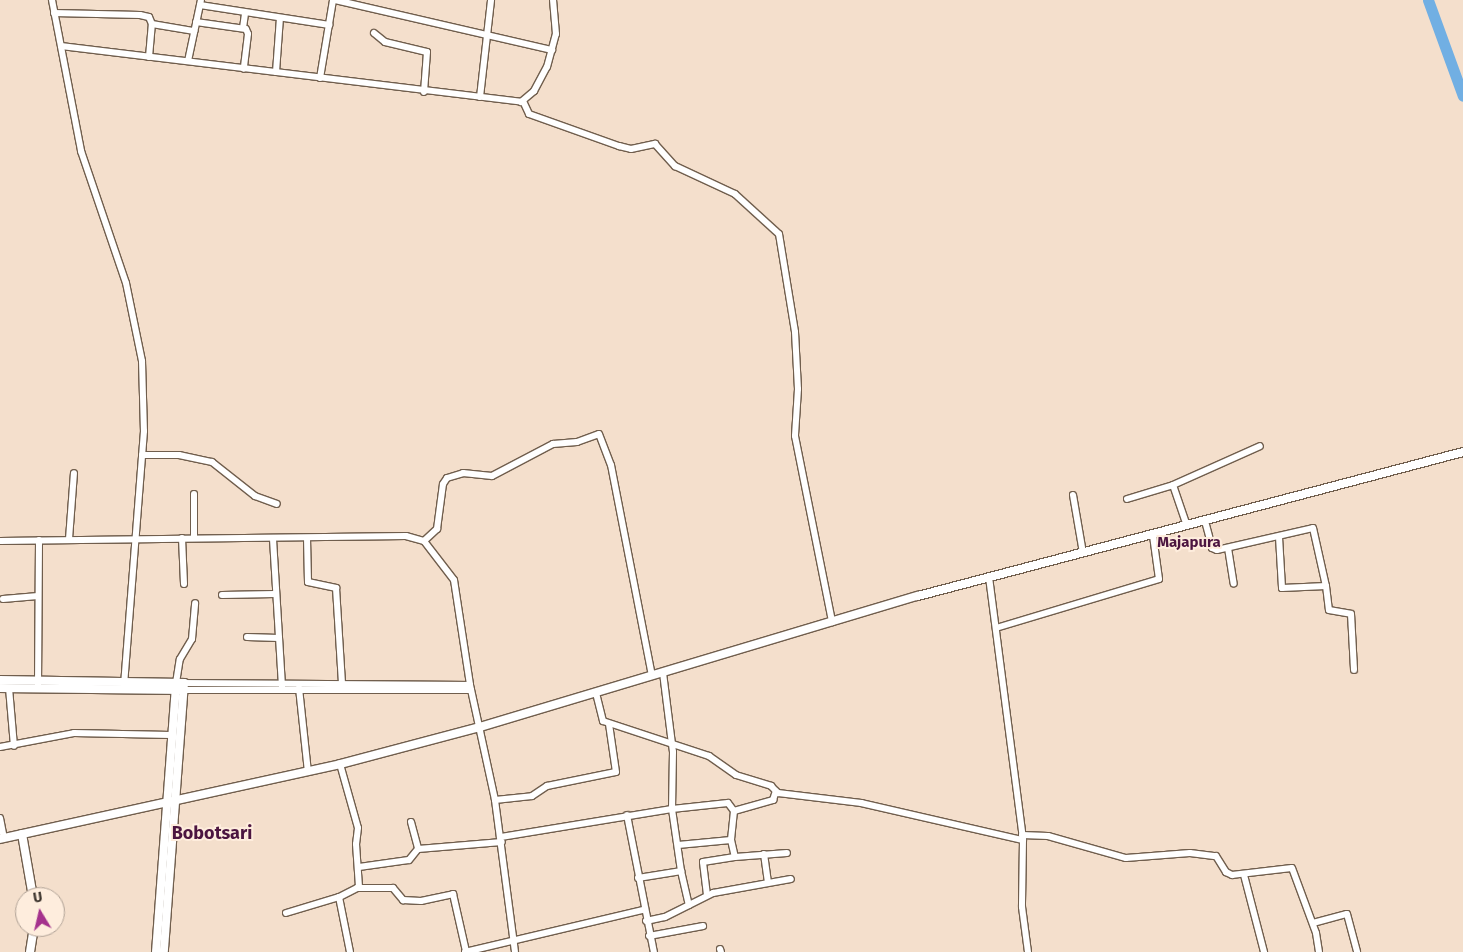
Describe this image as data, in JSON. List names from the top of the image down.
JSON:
{
  "districts": ["Majapura", "Bobotsari"],
  "north": "top"
}
